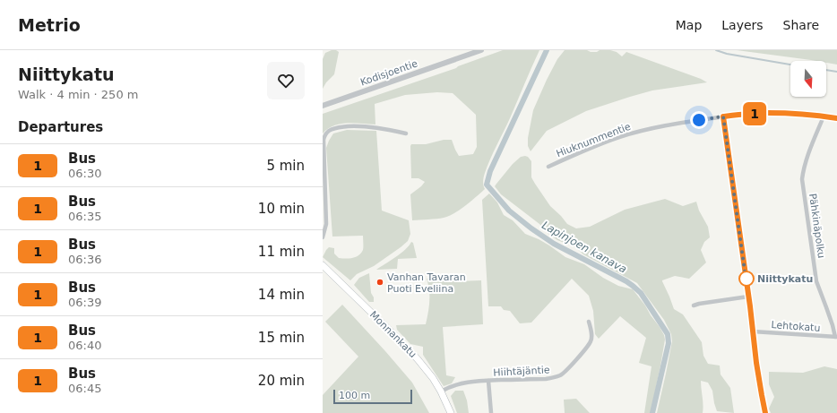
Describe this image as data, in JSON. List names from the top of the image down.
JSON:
{
  "streets": {
    "main road": ["Monnankatu"],
    "street": [
      "Kodisjoentie",
      "Hiuknummentie",
      "Pähkinäpolku",
      "Lehtokatu",
      "Hiihtäjäntie"
    ]
  },
  "crossings": [
    ["Hiuknummentie", "Pähkinäpolku"],
    ["Pähkinäpolku", "Lehtokatu"],
    ["Monnankatu", "Hiihtäjäntie"]
  ],
  "water": ["Lapinjoen kanava"],
  "places": ["Niittykatu", "Vanhan Tavaran Puoti Eveliina"],
  "lines": ["bus line 1"],
  "scale_bar": "100 m",
  "north": "bottom",
  "page": {
    "header": "Metrio",
    "nav": ["Map", "Layers", "Share"],
    "heading": [
      ["Niittykatu", "Walk · 4 min · 250 m"],
      "Departures"
    ],
    "on_map": "1",
    "list": [
      {
        "mark": "1",
        "name": "Bus",
        "note": "06:30",
        "value": "5 min"
      },
      {
        "mark": "1",
        "name": "Bus",
        "note": "06:35",
        "value": "10 min"
      },
      {
        "mark": "1",
        "name": "Bus",
        "note": "06:36",
        "value": "11 min"
      },
      {
        "mark": "1",
        "name": "Bus",
        "note": "06:39",
        "value": "14 min"
      },
      {
        "mark": "1",
        "name": "Bus",
        "note": "06:40",
        "value": "15 min"
      },
      {
        "mark": "1",
        "name": "Bus",
        "note": "06:45",
        "value": "20 min"
      }
    ],
    "scale": "100 m"
  }
}
